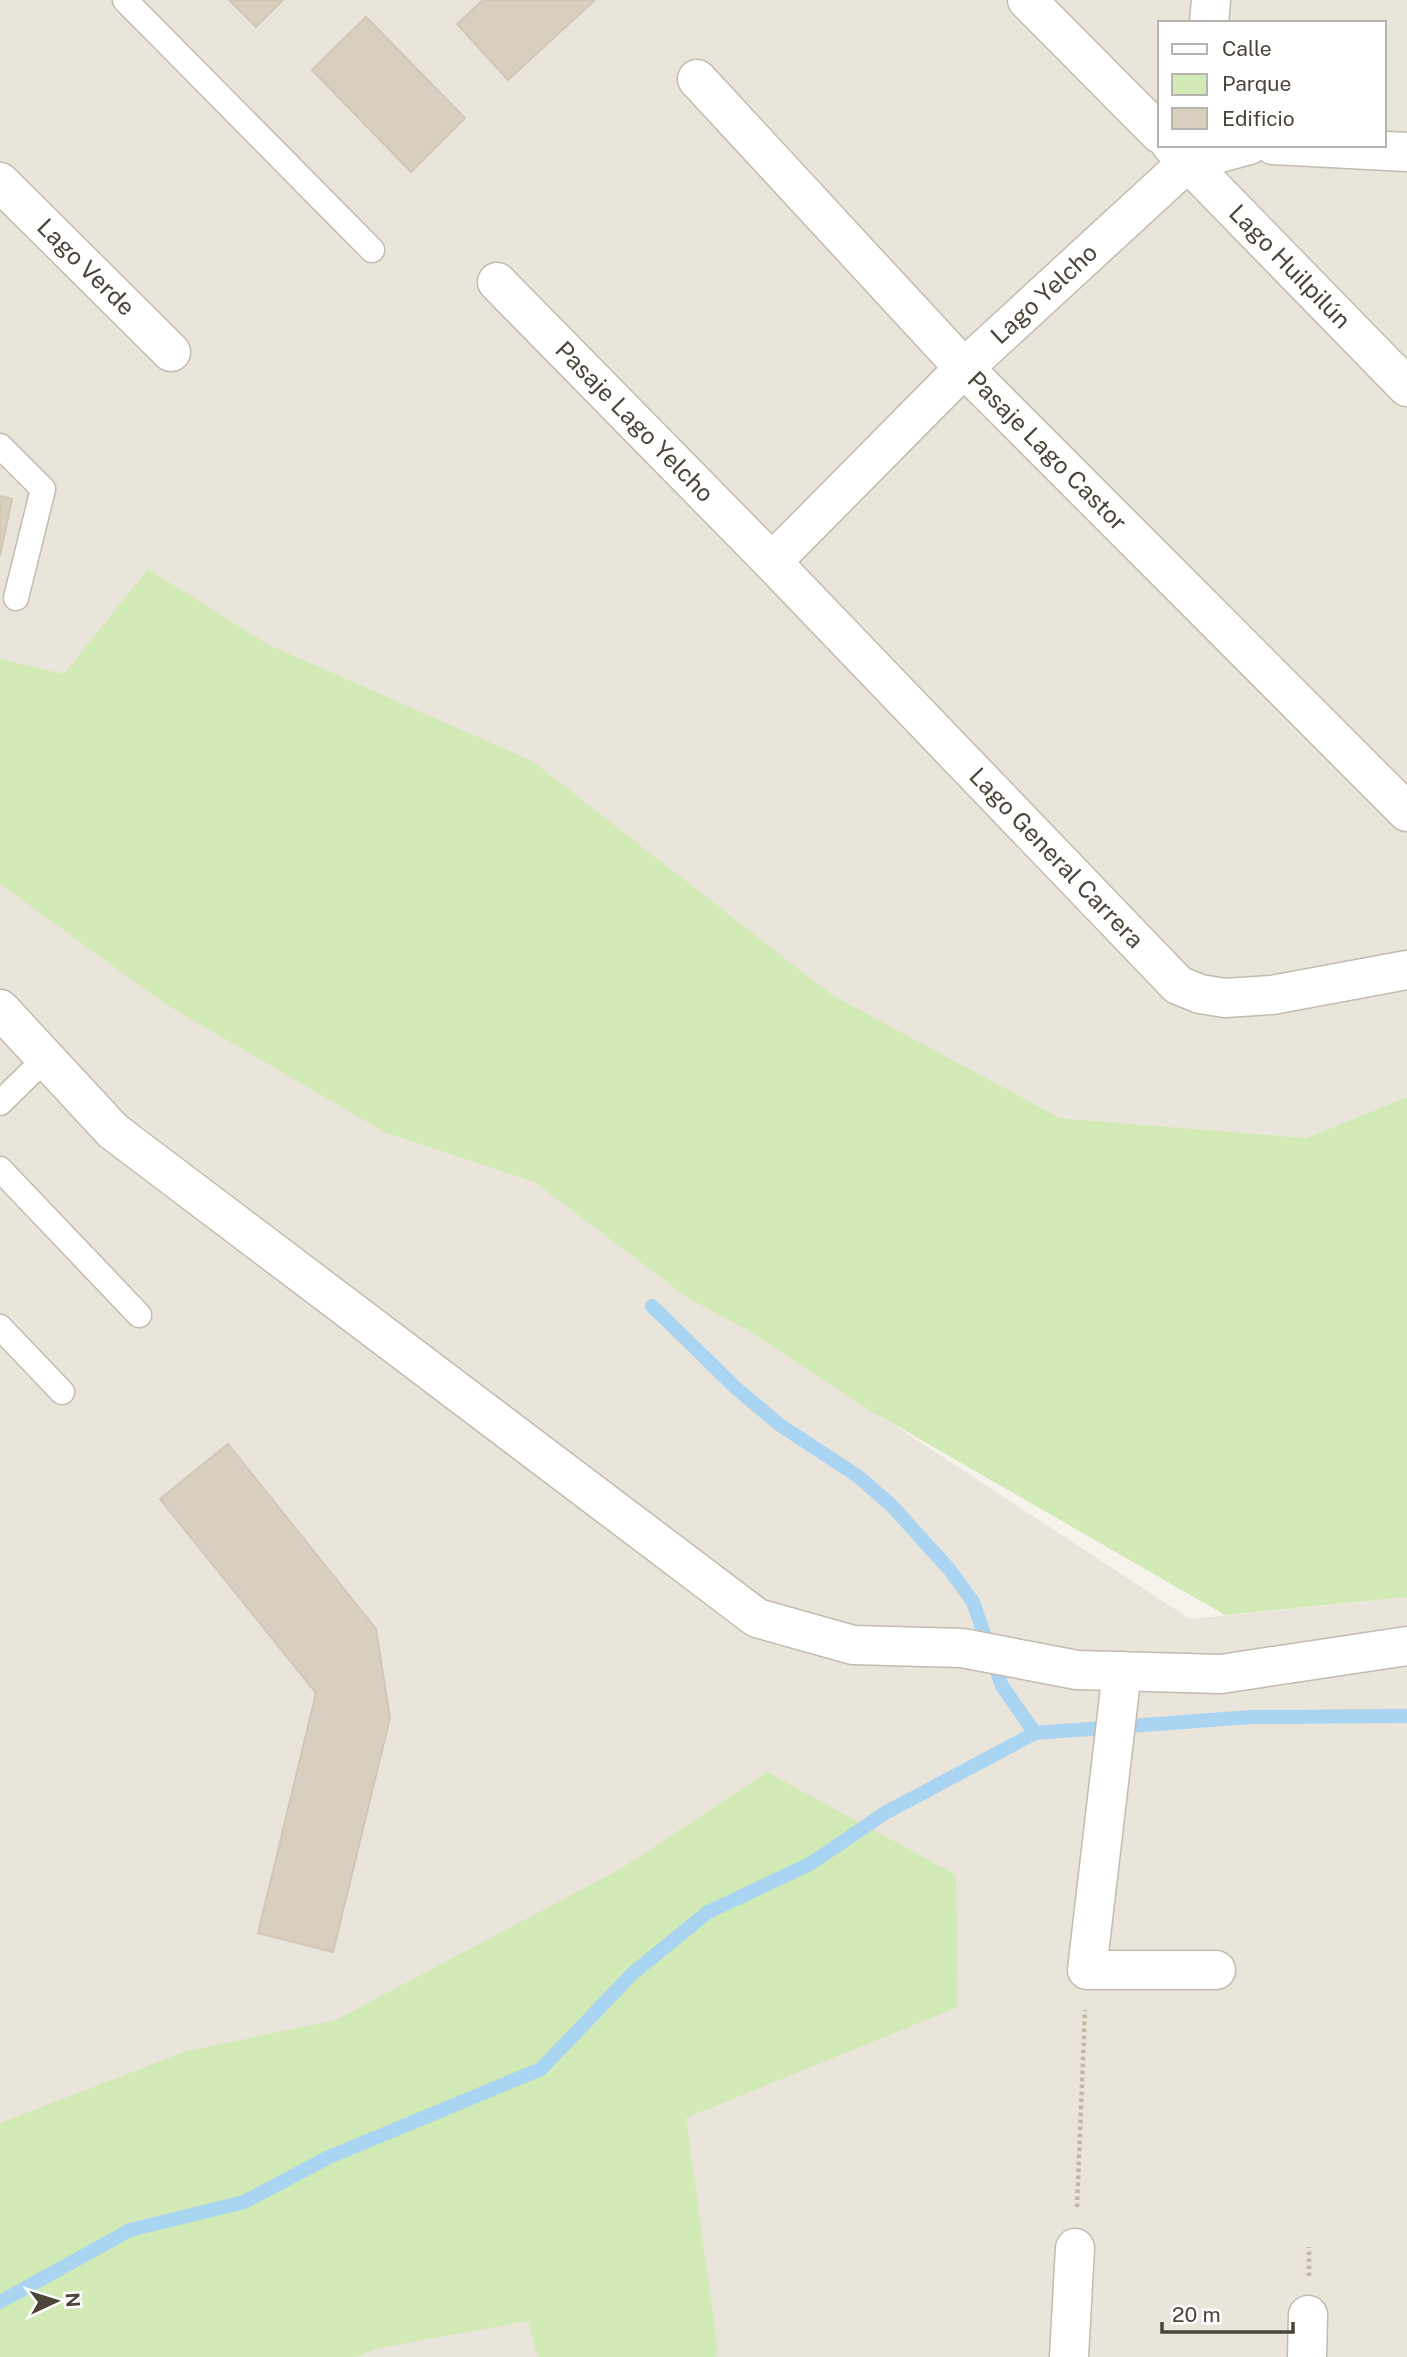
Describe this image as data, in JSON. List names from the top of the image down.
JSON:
{
  "streets": {
    "street": [
      "Lago Huilpilún",
      "Lago Verde",
      "Lago Yelcho",
      "Pasaje Lago Yelcho",
      "Pasaje Lago Castor",
      "Lago General Carrera"
    ]
  },
  "crossings": [
    ["Lago Huilpilún", "Lago Yelcho"],
    ["Lago Yelcho", "Pasaje Lago Yelcho"],
    ["Lago Yelcho", "Pasaje Lago Castor"],
    ["Lago Yelcho", "Lago General Carrera"],
    ["Pasaje Lago Yelcho", "Lago General Carrera"]
  ],
  "legend": ["Calle", "Parque", "Edificio"],
  "scale_bar": "20 m",
  "north": "right"
}
